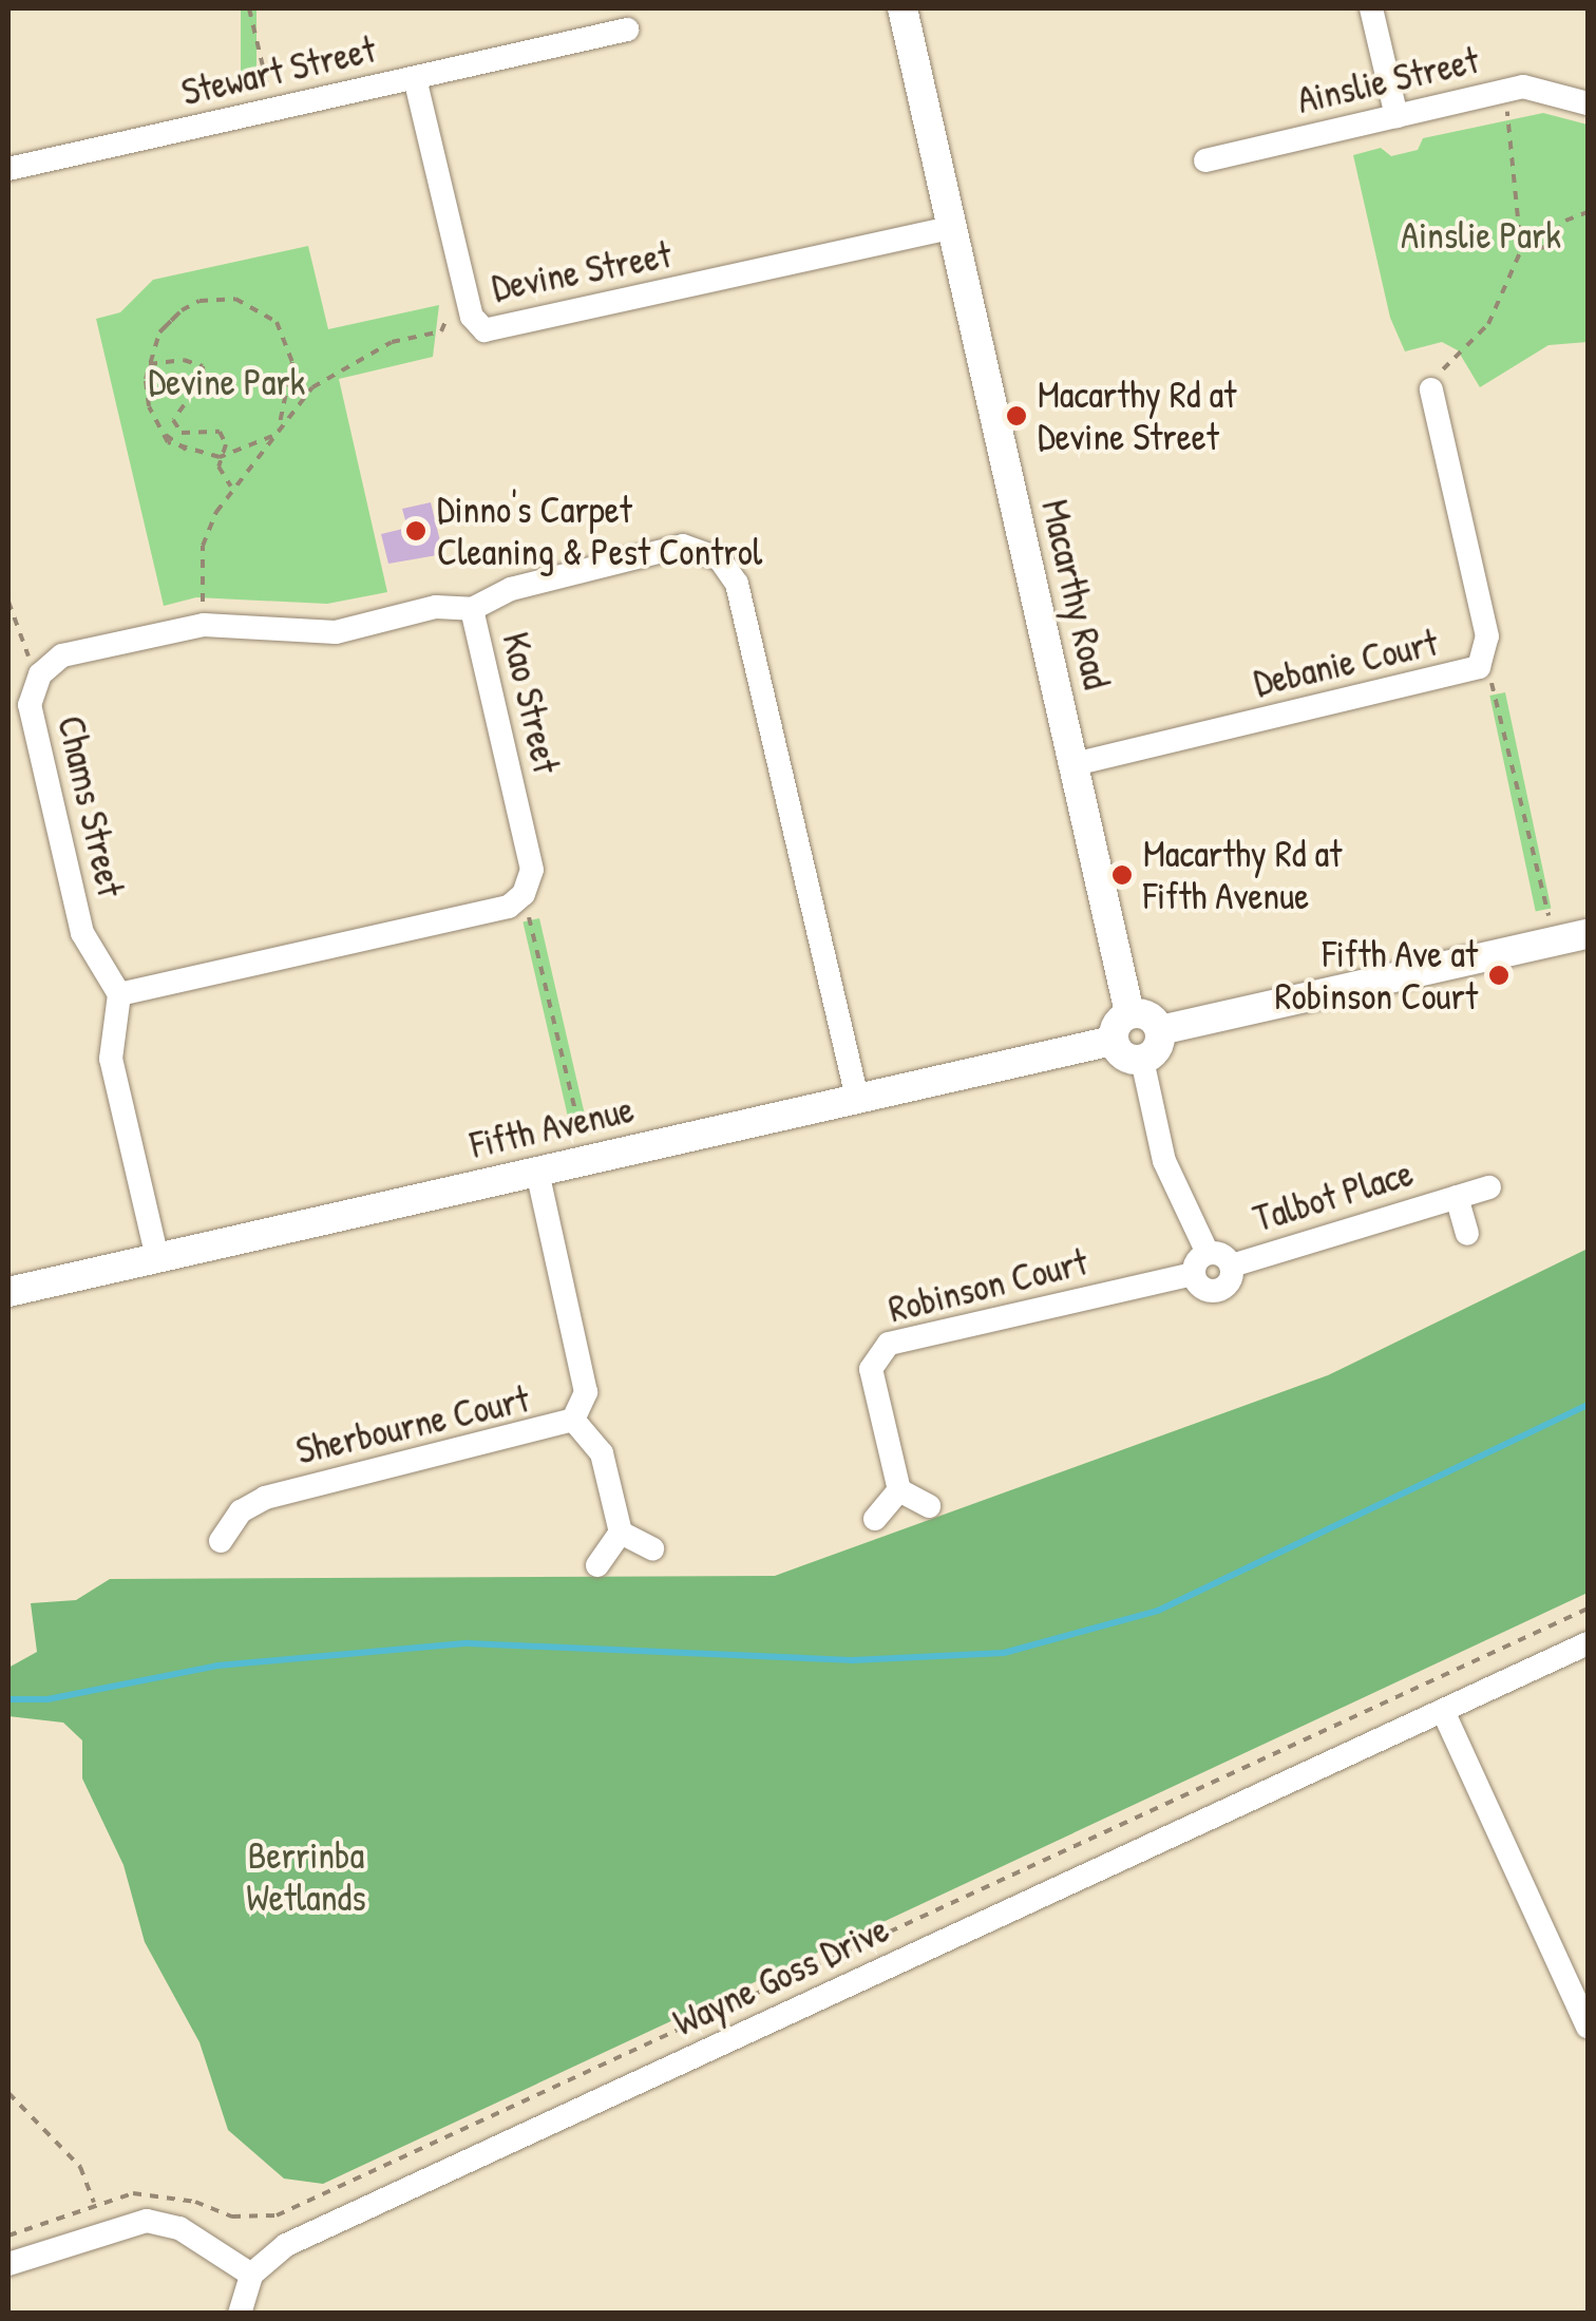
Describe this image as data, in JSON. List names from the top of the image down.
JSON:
{
  "streets": {
    "street": [
      "Stewart Street",
      "Ainslie Street",
      "Devine Street",
      "Macarthy Road",
      "Debanie Court",
      "Kao Street",
      "Chams Street",
      "Fifth Avenue",
      "Talbot Place",
      "Robinson Court",
      "Sherbourne Court",
      "Wayne Goss Drive"
    ]
  },
  "crossings": [
    ["Stewart Street", "Devine Street"],
    ["Devine Street", "Macarthy Road"],
    ["Macarthy Road", "Debanie Court"],
    ["Macarthy Road", "Fifth Avenue"],
    ["Kao Street", "Chams Street"],
    ["Kao Street", "Fifth Avenue"],
    ["Fifth Avenue", "Sherbourne Court"],
    ["Talbot Place", "Robinson Court"]
  ],
  "parks": ["Ainslie Park", "Devine Park", "Berrinba Wetlands"],
  "places": [
    "Macarthy Rd at Devine Street",
    "Dinno's Carpet Cleaning & Pest Control",
    "Macarthy Rd at Fifth Avenue",
    "Fifth Ave at Robinson Court"
  ]
}
